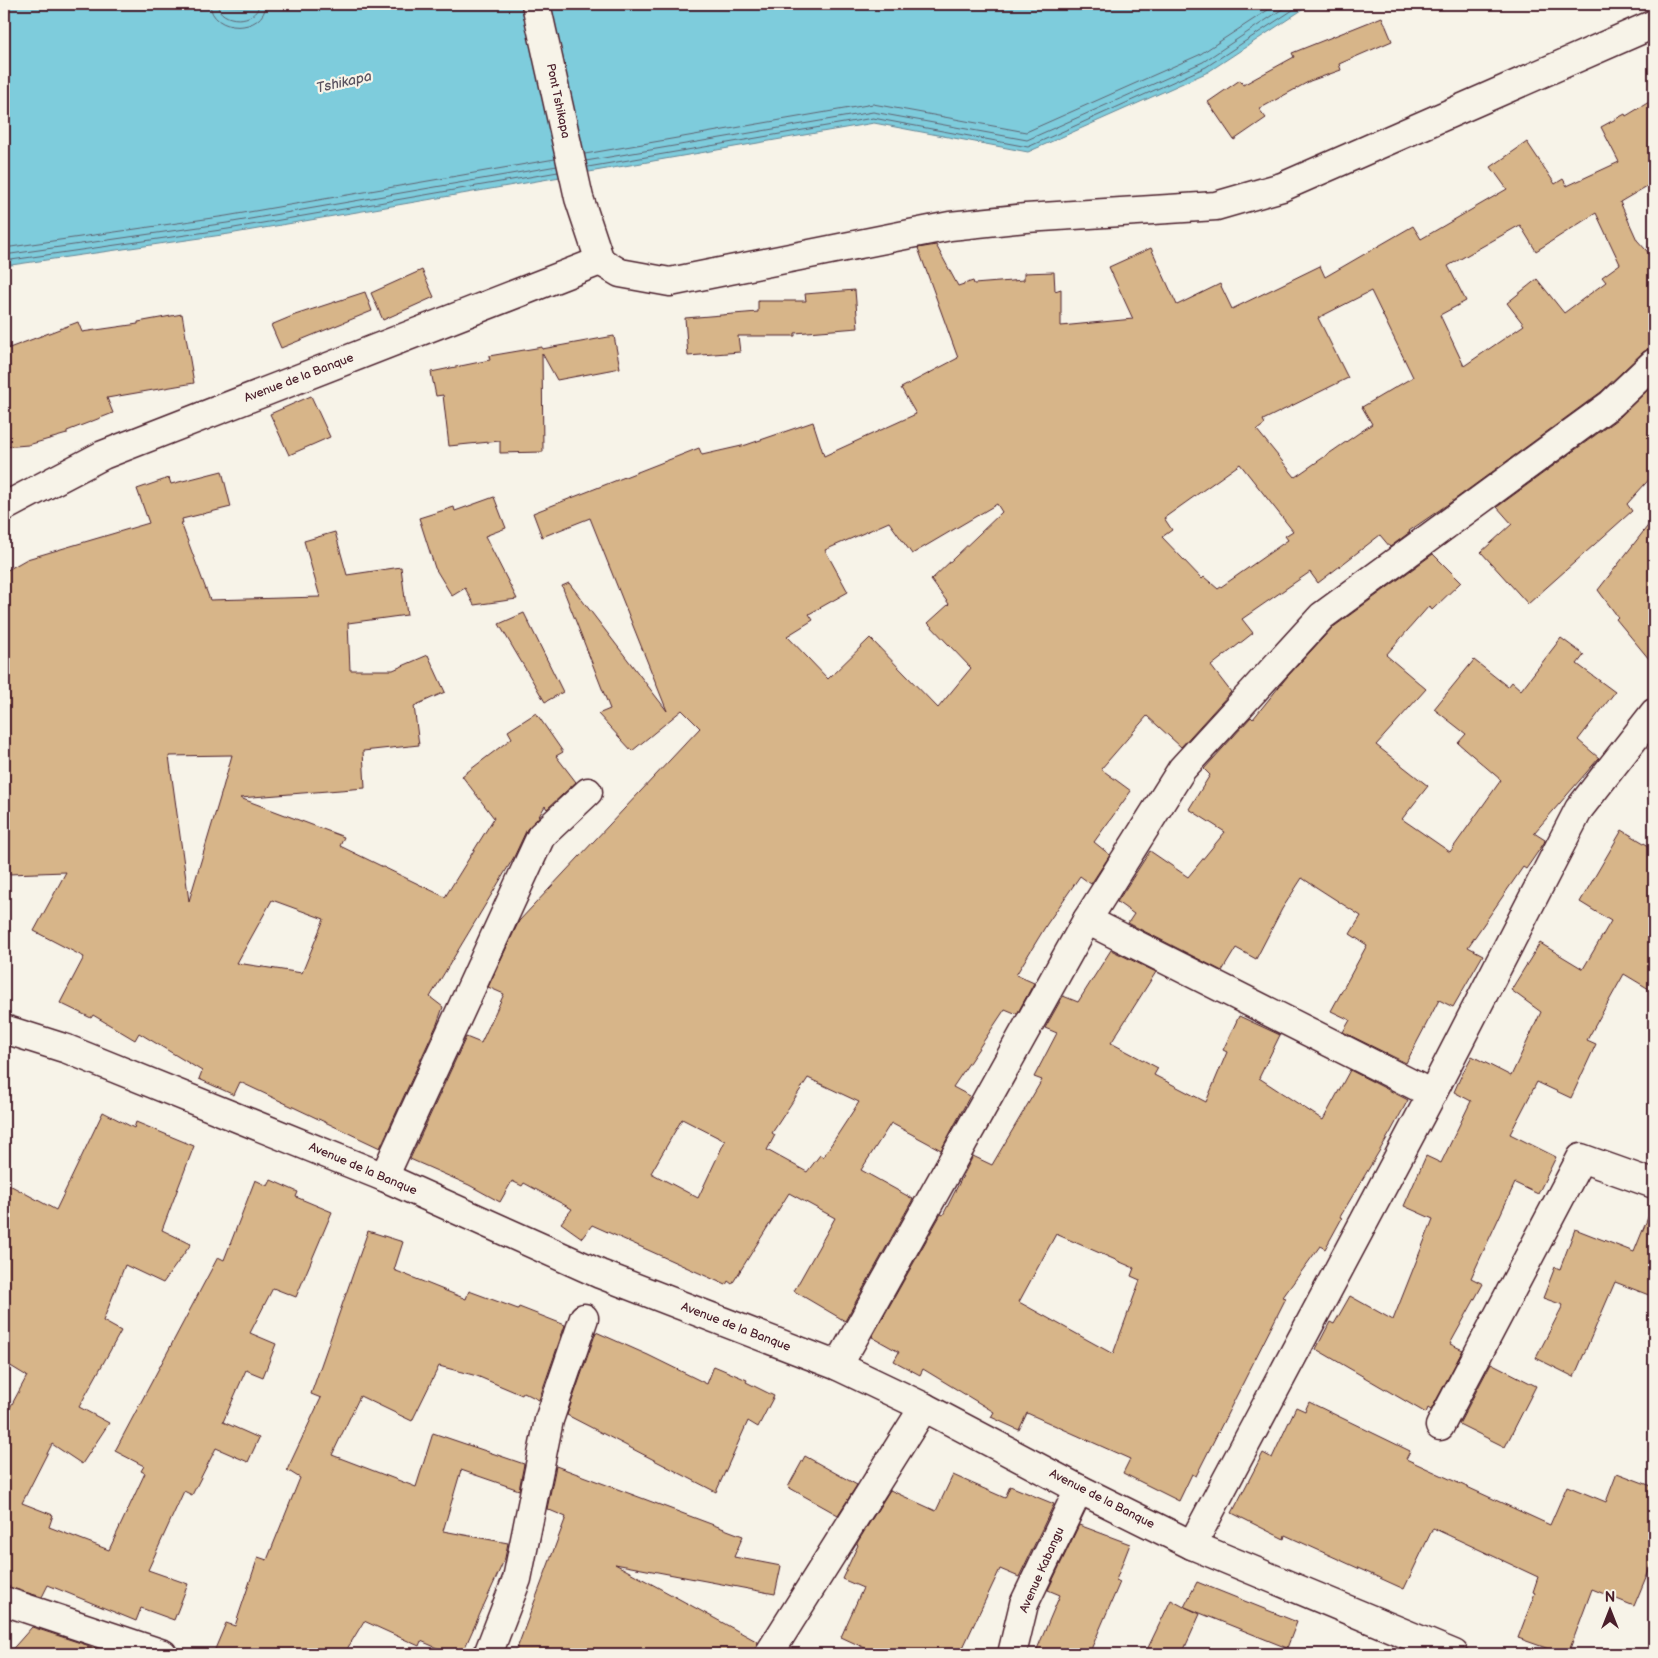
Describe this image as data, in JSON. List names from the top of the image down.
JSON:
{
  "streets": {
    "street": ["Pont Tshikapa", "Avenue de la Banque", "Avenue Kabangu"]
  },
  "crossings": [
    ["Pont Tshikapa", "Avenue de la Banque"],
    ["Avenue de la Banque", "Avenue Kabangu"]
  ],
  "water": ["Tshikapa"],
  "north": "top"
}
